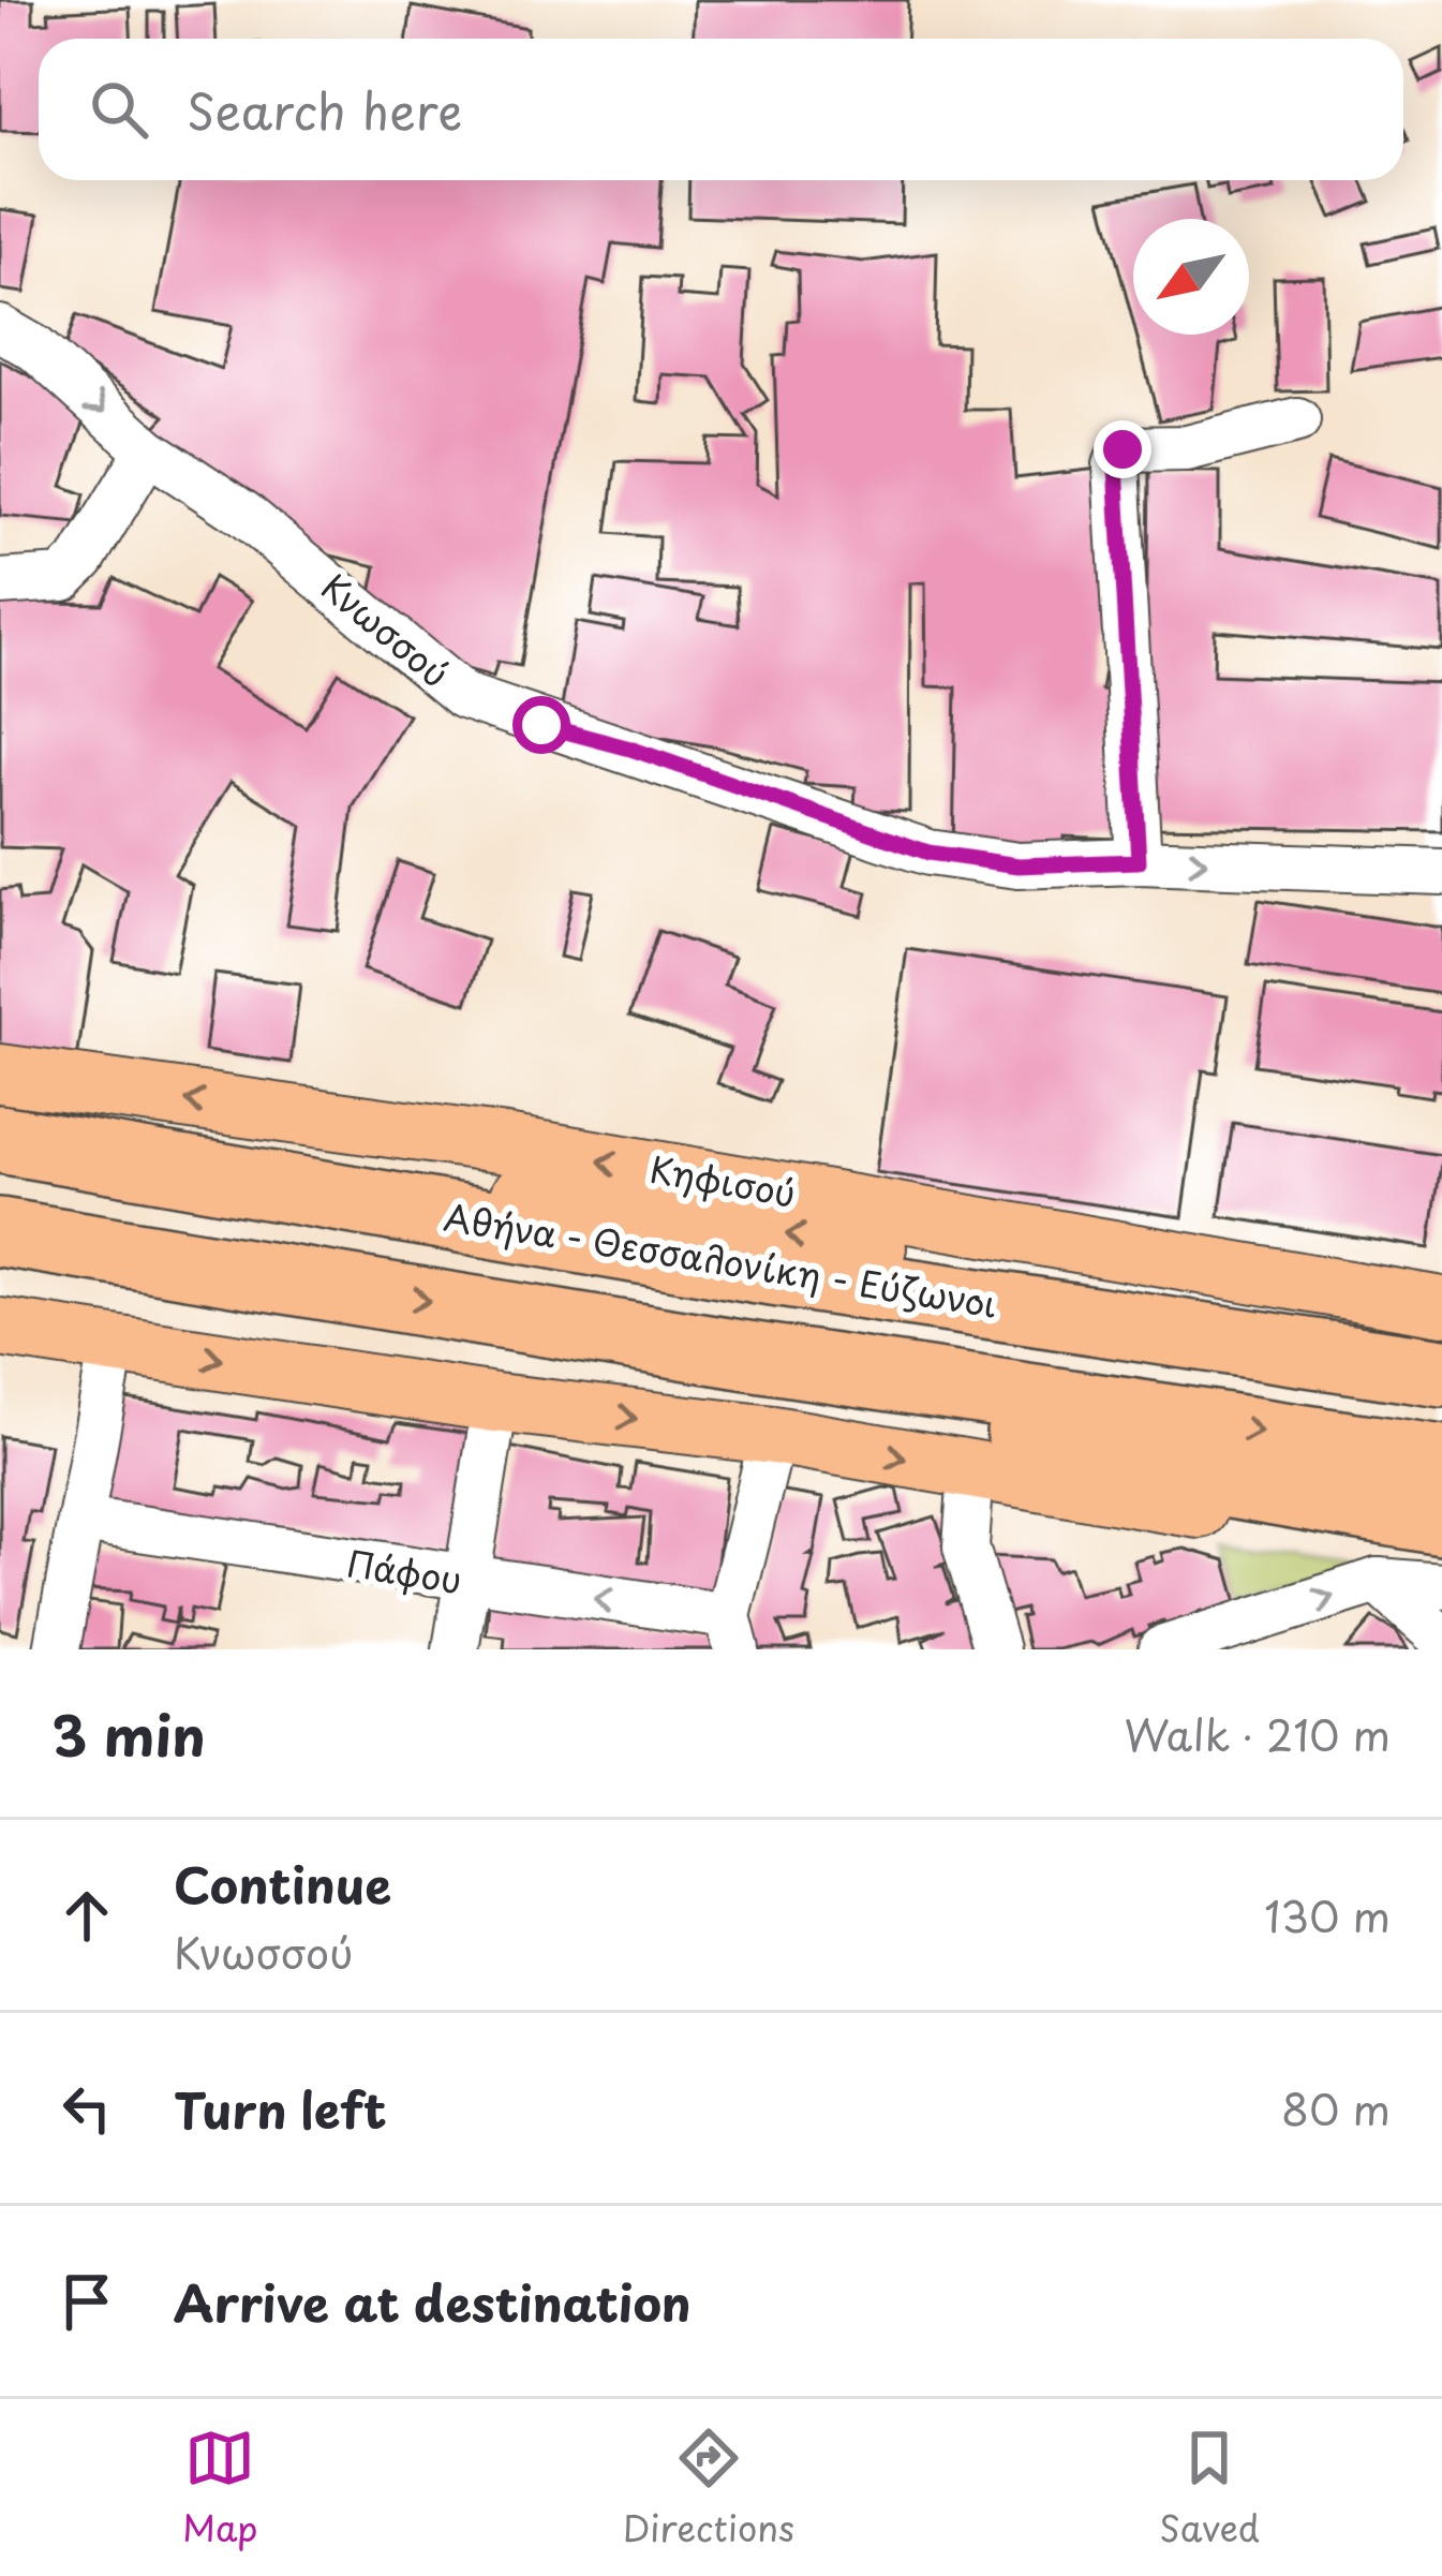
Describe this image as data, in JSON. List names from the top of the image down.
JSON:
{
  "streets": {
    "highway": ["Αθήνα - Θεσσαλονίκη - Εύζωνοι"],
    "main road": ["Κηφισού"],
    "street": ["Κνωσσού", "Πάφου"]
  },
  "one_way": ["Πάφου"],
  "north": "bottom left",
  "page": {
    "search": "Search here",
    "heading": ["3 min", "Walk · 210 m"],
    "list": [
      ["Continue", "Κνωσσού", "130 m"],
      ["Turn left", "80 m"],
      "Arrive at destination"
    ],
    "nav": ["Map", "Directions", "Saved"]
  }
}
